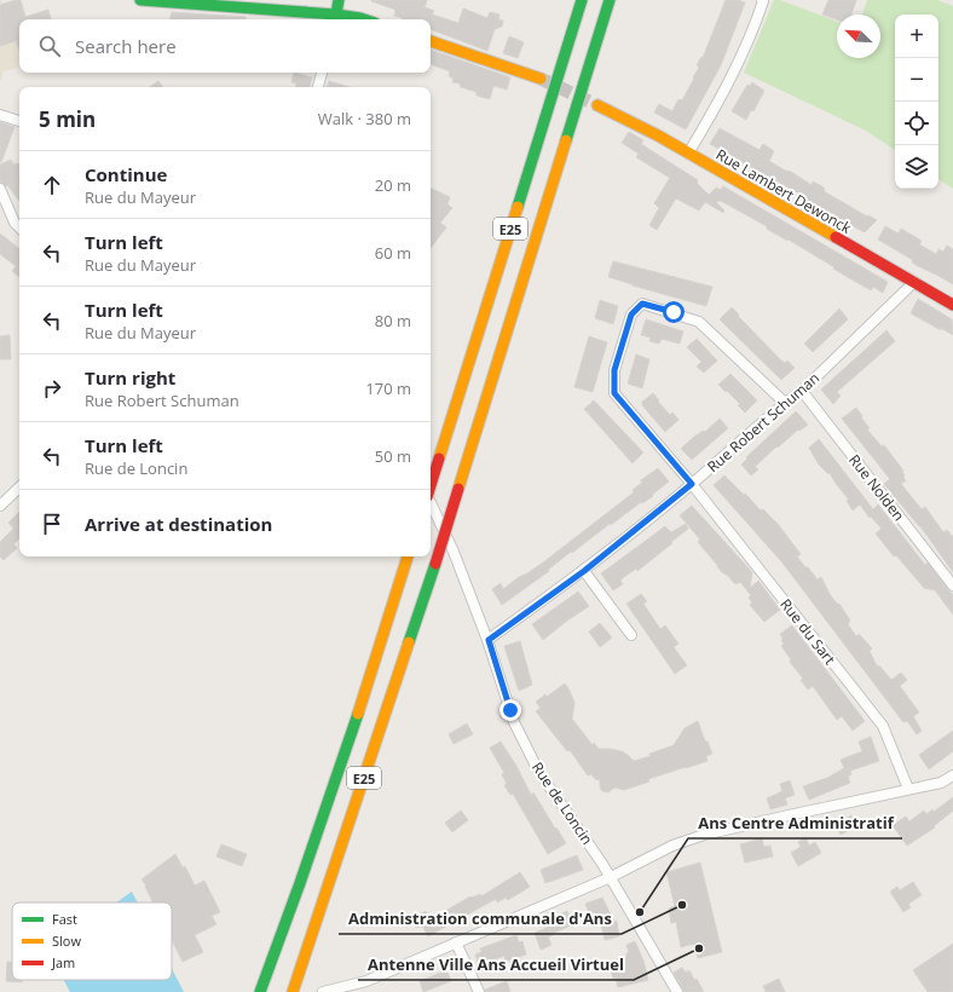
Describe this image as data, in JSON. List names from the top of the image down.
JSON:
{
  "streets": {
    "main road": ["Rue Lambert Dewonck", "E25"],
    "street": [
      "Rue Robert Schuman",
      "Rue Nolden",
      "Rue du Sart",
      "Rue de Loncin"
    ]
  },
  "crossings": [
    ["Rue Lambert Dewonck", "Rue Robert Schuman"],
    ["Rue Robert Schuman", "Rue Nolden"],
    ["Rue Robert Schuman", "Rue du Sart"],
    ["Rue Robert Schuman", "Rue de Loncin"]
  ],
  "places": ["Administration communale d'Ans", "Ans Centre Administratif", "Antenne Ville Ans Accueil Virtuel"],
  "legend": ["Fast", "Slow", "Jam"],
  "north": "top left",
  "page": {
    "map_buttons": ["+", "−"],
    "search": "Search here",
    "heading": ["5 min", "Walk · 380 m"],
    "list": [
      ["Continue", "Rue du Mayeur", "20 m"],
      ["Turn left", "Rue du Mayeur", "60 m"],
      ["Turn left", "Rue du Mayeur", "80 m"],
      ["Turn right", "Rue Robert Schuman", "170 m"],
      ["Turn left", "Rue de Loncin", "50 m"],
      "Arrive at destination"
    ]
  }
}
